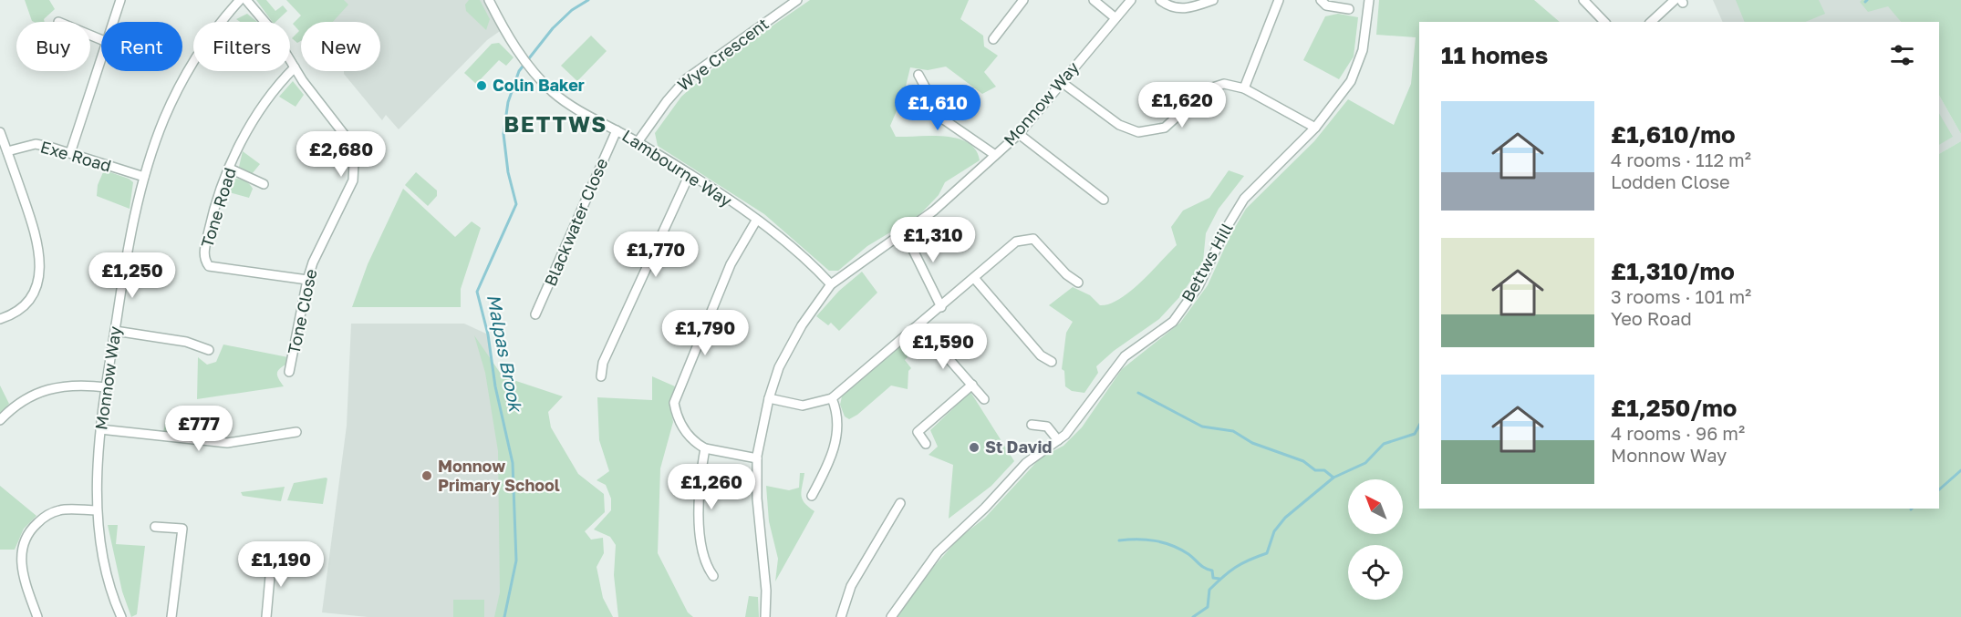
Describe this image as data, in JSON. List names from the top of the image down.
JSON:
{
  "streets": {
    "street": [
      "Wye Crescent",
      "Monnow Way",
      "Exe Road",
      "Lambourne Way",
      "Tone Road",
      "Blackwater Close",
      "Bettws Hill",
      "Tone Close"
    ]
  },
  "crossings": [
    ["Wye Crescent", "Lambourne Way"],
    ["Monnow Way", "Exe Road"],
    ["Monnow Way", "Lambourne Way"],
    ["Lambourne Way", "Blackwater Close"],
    ["Tone Road", "Tone Close"]
  ],
  "districts": ["BETTWS"],
  "water": ["Malpas Brook"],
  "places": ["Colin Baker", "St David", "Monnow Primary School"],
  "north": "top left",
  "page": {
    "chip": [
      "Buy",
      "Rent",
      "Filters",
      "New"
    ],
    "heading": "11 homes",
    "price": [
      "£1,620",
      "£1,610",
      "£2,680",
      "£1,310",
      "£1,770",
      "£1,250",
      "£1,790",
      "£1,590",
      "£777",
      "£1,260",
      "£1,190"
    ],
    "list": [
      {
        "name": "£1,610/mo",
        "note": "4 rooms · 112 m² · Lodden Close"
      },
      {
        "name": "£1,310/mo",
        "note": "3 rooms · 101 m² · Yeo Road"
      },
      {
        "name": "£1,250/mo",
        "note": "4 rooms · 96 m² · Monnow Way"
      }
    ]
  }
}
